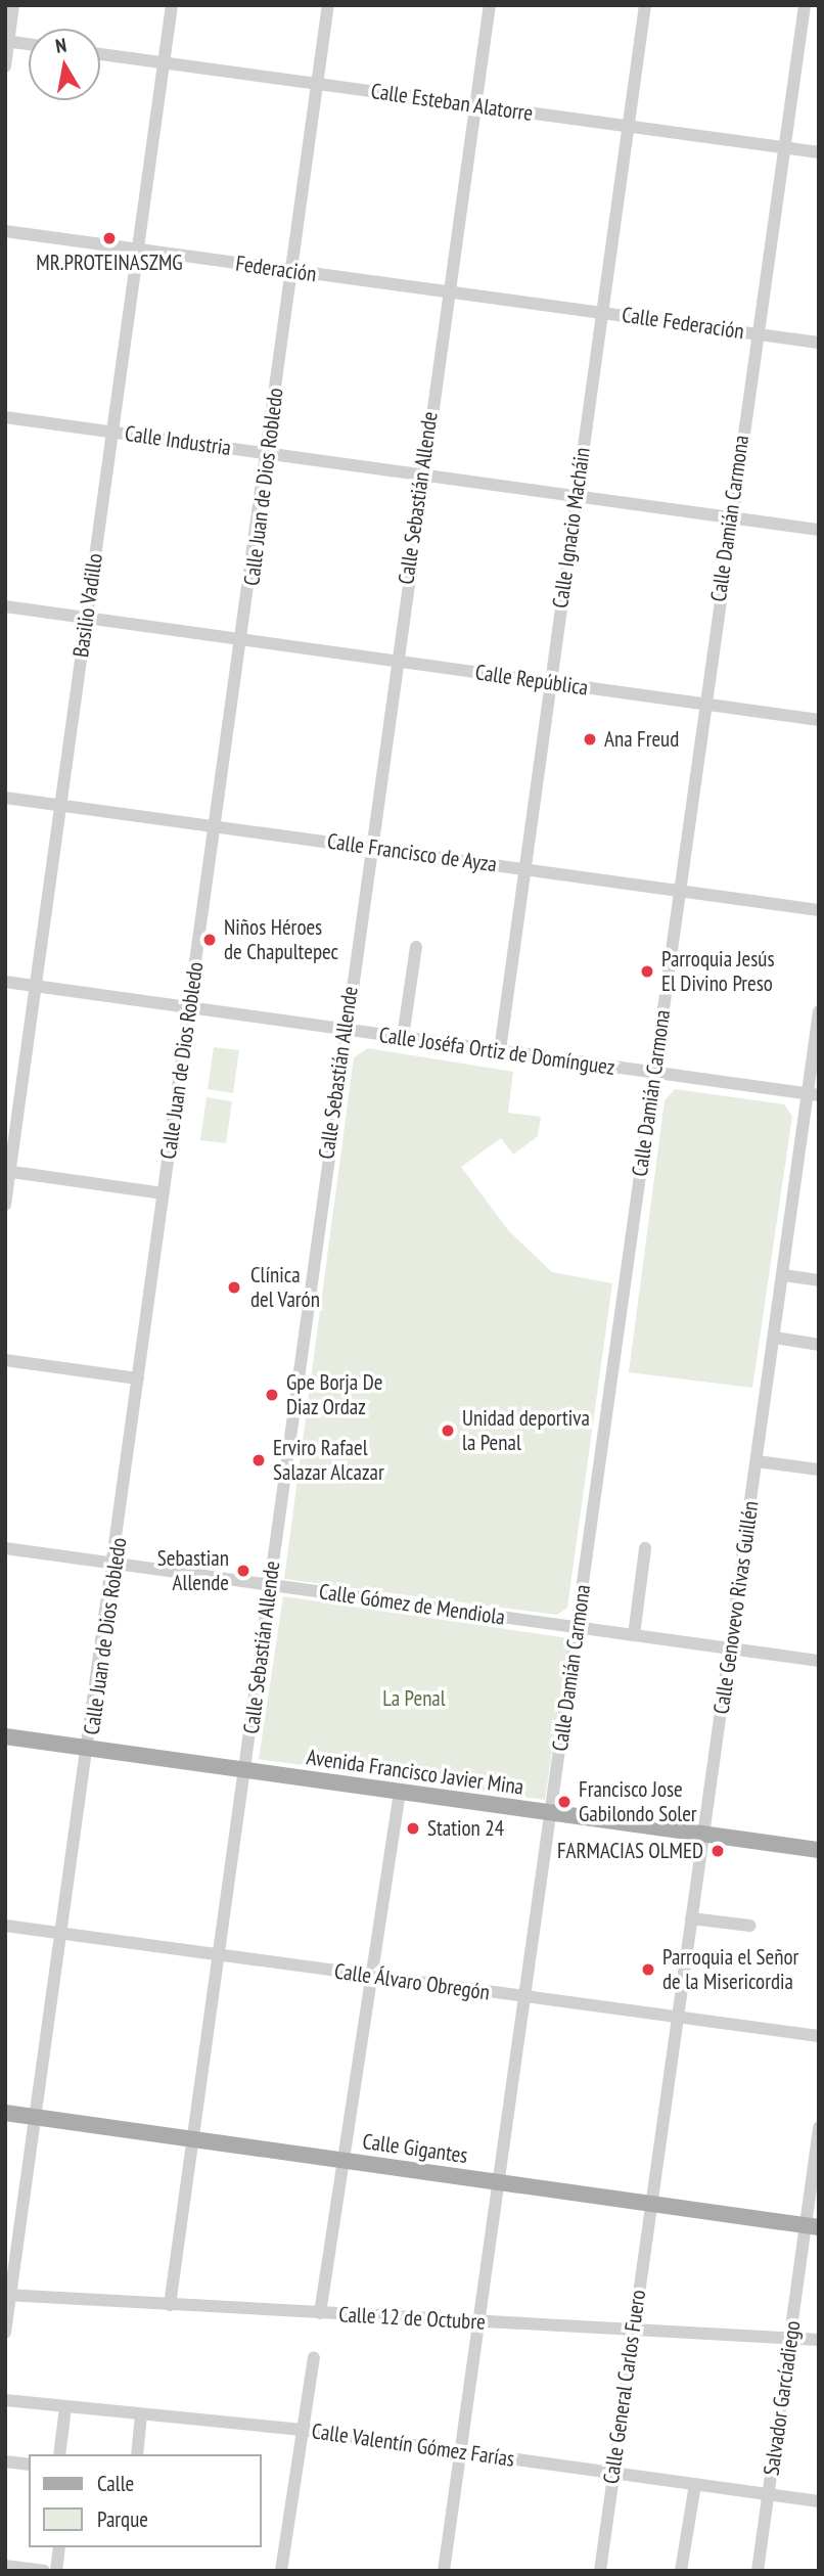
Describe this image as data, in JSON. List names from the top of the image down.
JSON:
{
  "streets": {
    "main road": ["Avenida Francisco Javier Mina", "Calle Gigantes"],
    "street": [
      "Calle Esteban Alatorre",
      "Federación",
      "Calle Federación",
      "Calle Industria",
      "Calle Juan de Dios Robledo",
      "Calle Sebastián Allende",
      "Calle Damián Carmona",
      "Calle Ignacio Macháin",
      "Basilio Vadillo",
      "Calle República",
      "Calle Francisco de Ayza",
      "Calle Joséfa Ortiz de Domínguez",
      "Calle Gómez de Mendiola",
      "Calle Genovevo Rivas Guillén",
      "Calle Álvaro Obregón",
      "Calle 12 de Octubre",
      "Calle General Carlos Fuero",
      "Salvador Garcíadiego",
      "Calle Valentín Gómez Farías"
    ]
  },
  "crossings": [
    ["Calle Esteban Alatorre", "Calle Juan de Dios Robledo"],
    ["Calle Esteban Alatorre", "Calle Sebastián Allende"],
    ["Calle Esteban Alatorre", "Calle Damián Carmona"],
    ["Calle Esteban Alatorre", "Calle Ignacio Macháin"],
    ["Calle Esteban Alatorre", "Basilio Vadillo"],
    ["Federación", "Calle Federación"],
    ["Federación", "Calle Juan de Dios Robledo"],
    ["Federación", "Calle Sebastián Allende"],
    ["Federación", "Basilio Vadillo"],
    ["Calle Federación", "Calle Damián Carmona"],
    ["Calle Federación", "Calle Ignacio Macháin"],
    ["Calle Industria", "Calle Juan de Dios Robledo"],
    ["Calle Industria", "Calle Sebastián Allende"],
    ["Calle Industria", "Calle Damián Carmona"],
    ["Calle Industria", "Calle Ignacio Macháin"],
    ["Calle Industria", "Basilio Vadillo"],
    ["Calle Juan de Dios Robledo", "Calle República"],
    ["Calle Juan de Dios Robledo", "Calle Francisco de Ayza"],
    ["Calle Juan de Dios Robledo", "Calle Joséfa Ortiz de Domínguez"],
    ["Calle Juan de Dios Robledo", "Calle Gómez de Mendiola"],
    ["Calle Juan de Dios Robledo", "Avenida Francisco Javier Mina"],
    ["Calle Juan de Dios Robledo", "Calle Álvaro Obregón"],
    ["Calle Juan de Dios Robledo", "Calle Gigantes"],
    ["Calle Juan de Dios Robledo", "Calle 12 de Octubre"],
    ["Calle Sebastián Allende", "Calle República"],
    ["Calle Sebastián Allende", "Calle Francisco de Ayza"],
    ["Calle Sebastián Allende", "Calle Joséfa Ortiz de Domínguez"],
    ["Calle Sebastián Allende", "Calle Gómez de Mendiola"],
    ["Calle Sebastián Allende", "Avenida Francisco Javier Mina"],
    ["Calle Sebastián Allende", "Calle Álvaro Obregón"],
    ["Calle Sebastián Allende", "Calle Gigantes"],
    ["Calle Sebastián Allende", "Calle 12 de Octubre"],
    ["Calle Damián Carmona", "Calle República"],
    ["Calle Damián Carmona", "Calle Francisco de Ayza"],
    ["Calle Damián Carmona", "Calle Joséfa Ortiz de Domínguez"],
    ["Calle Damián Carmona", "Calle Gómez de Mendiola"],
    ["Calle Damián Carmona", "Avenida Francisco Javier Mina"],
    ["Calle Damián Carmona", "Calle Álvaro Obregón"],
    ["Calle Damián Carmona", "Calle Gigantes"],
    ["Calle Damián Carmona", "Calle 12 de Octubre"],
    ["Calle Damián Carmona", "Calle Valentín Gómez Farías"],
    ["Calle Ignacio Macháin", "Calle República"],
    ["Calle Ignacio Macháin", "Calle Francisco de Ayza"],
    ["Calle Ignacio Macháin", "Calle Joséfa Ortiz de Domínguez"],
    ["Basilio Vadillo", "Calle República"],
    ["Basilio Vadillo", "Calle Francisco de Ayza"],
    ["Basilio Vadillo", "Calle Joséfa Ortiz de Domínguez"],
    ["Calle Joséfa Ortiz de Domínguez", "Calle Genovevo Rivas Guillén"],
    ["Calle Gómez de Mendiola", "Calle Genovevo Rivas Guillén"],
    ["Calle Genovevo Rivas Guillén", "Avenida Francisco Javier Mina"],
    ["Calle Genovevo Rivas Guillén", "Calle Álvaro Obregón"],
    ["Calle Genovevo Rivas Guillén", "Calle Gigantes"],
    ["Calle Genovevo Rivas Guillén", "Calle General Carlos Fuero"],
    ["Calle Gigantes", "Calle General Carlos Fuero"],
    ["Calle Gigantes", "Salvador Garcíadiego"],
    ["Calle 12 de Octubre", "Calle General Carlos Fuero"],
    ["Calle 12 de Octubre", "Salvador Garcíadiego"],
    ["Calle General Carlos Fuero", "Calle Valentín Gómez Farías"],
    ["Salvador Garcíadiego", "Calle Valentín Gómez Farías"]
  ],
  "parks": ["La Penal"],
  "places": [
    "MR.PROTEINASZMG",
    "Ana Freud",
    "Niños Héroes de Chapultepec",
    "Parroquia Jesús El Divino Preso",
    "Clínica del Varón",
    "Gpe Borja De Diaz Ordaz",
    "Unidad deportiva la Penal",
    "Erviro Rafael Salazar Alcazar",
    "Sebastian Allende",
    "Francisco Jose Gabilondo Soler",
    "Station 24",
    "FARMACIAS OLMED",
    "Parroquia el Señor de la Misericordia"
  ],
  "legend": ["Calle", "Parque"],
  "north": "top"
}
